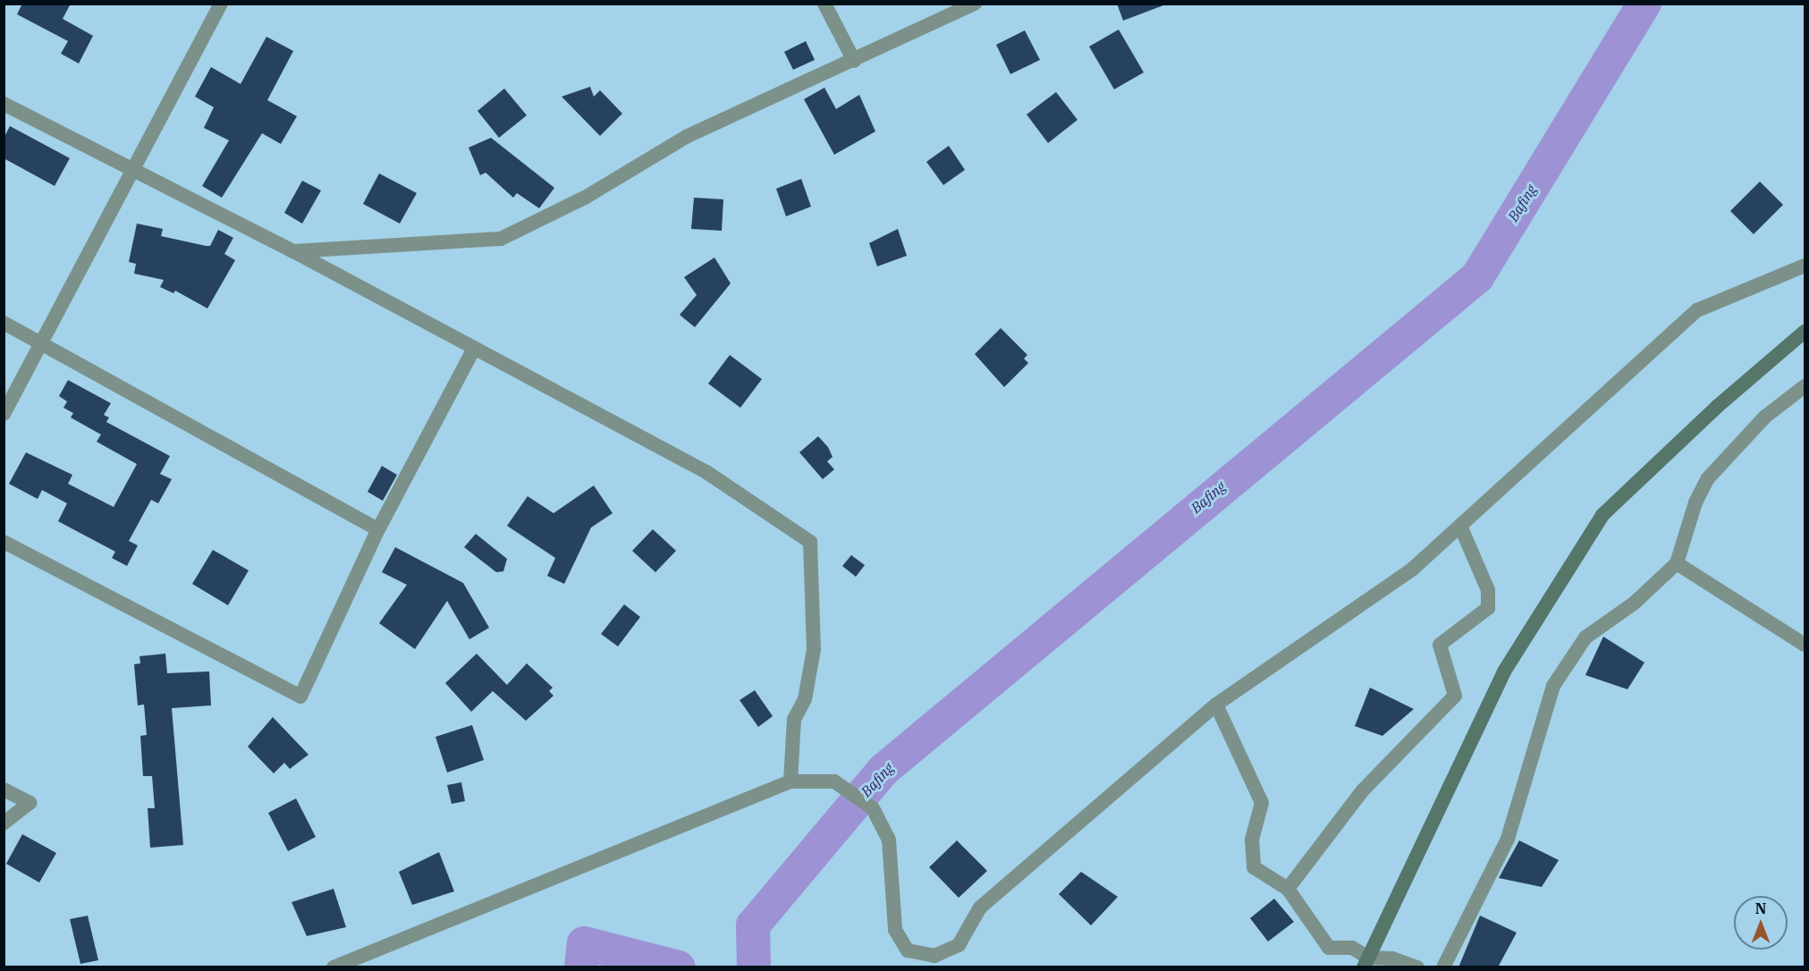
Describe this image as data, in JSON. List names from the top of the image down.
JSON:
{
  "water": ["Bafing"],
  "north": "top"
}
